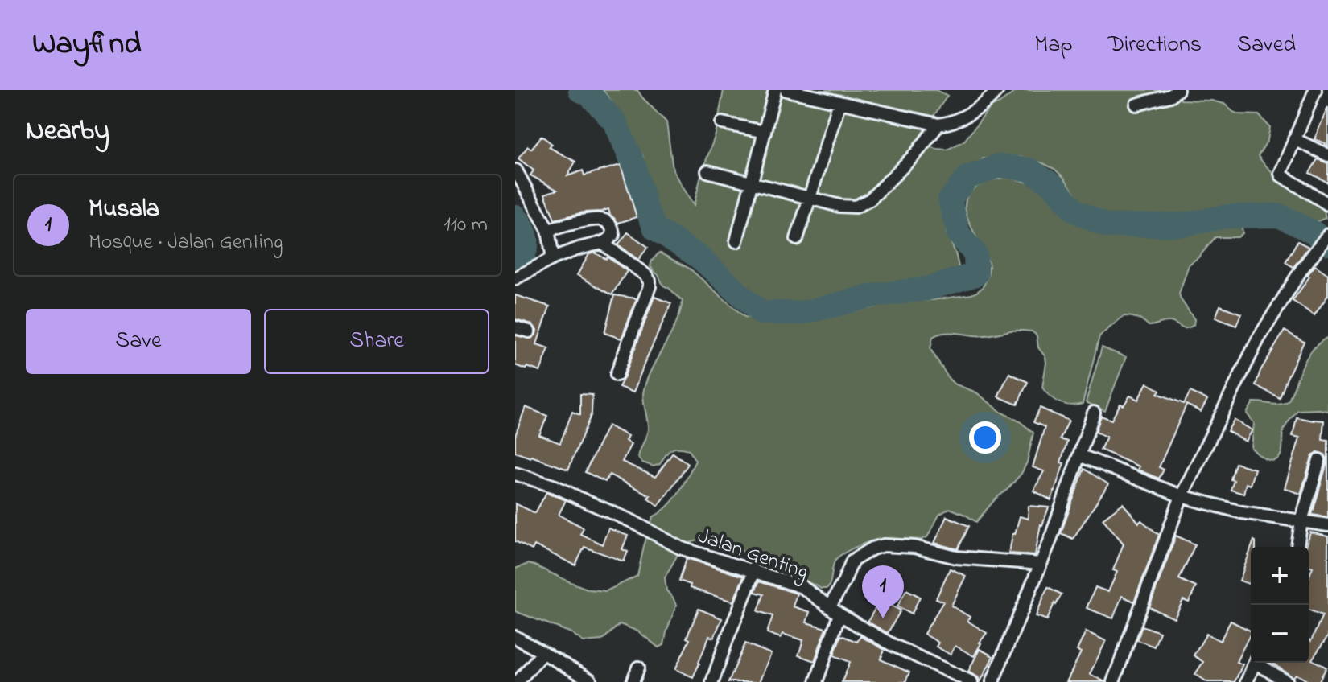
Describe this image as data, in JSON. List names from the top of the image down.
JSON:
{
  "streets": {
    "street": ["Jalan Genting"]
  },
  "page": {
    "header": "Wayfind",
    "nav": ["Map", "Directions", "Saved"],
    "heading": "Nearby",
    "list": [
      {
        "mark": "1",
        "name": "Musala",
        "note": "Mosque · Jalan Genting",
        "value": "110 m"
      }
    ],
    "buttons": ["Save", "Share"],
    "map_buttons": ["+", "−"],
    "pins": "1"
  }
}
